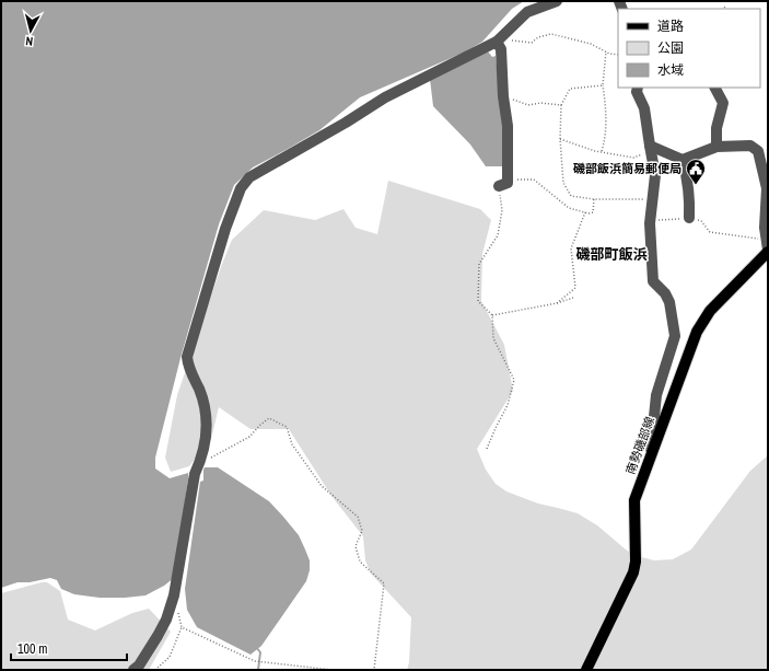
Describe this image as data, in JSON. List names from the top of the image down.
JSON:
{
  "streets": {
    "main road": ["南勢磯部線"]
  },
  "districts": ["磯部町飯浜"],
  "places": {
    "public building": ["磯部飯浜簡易郵便局"]
  },
  "legend": ["道路", "公園", "水域"],
  "scale_bar": "100 m",
  "north": "bottom"
}
